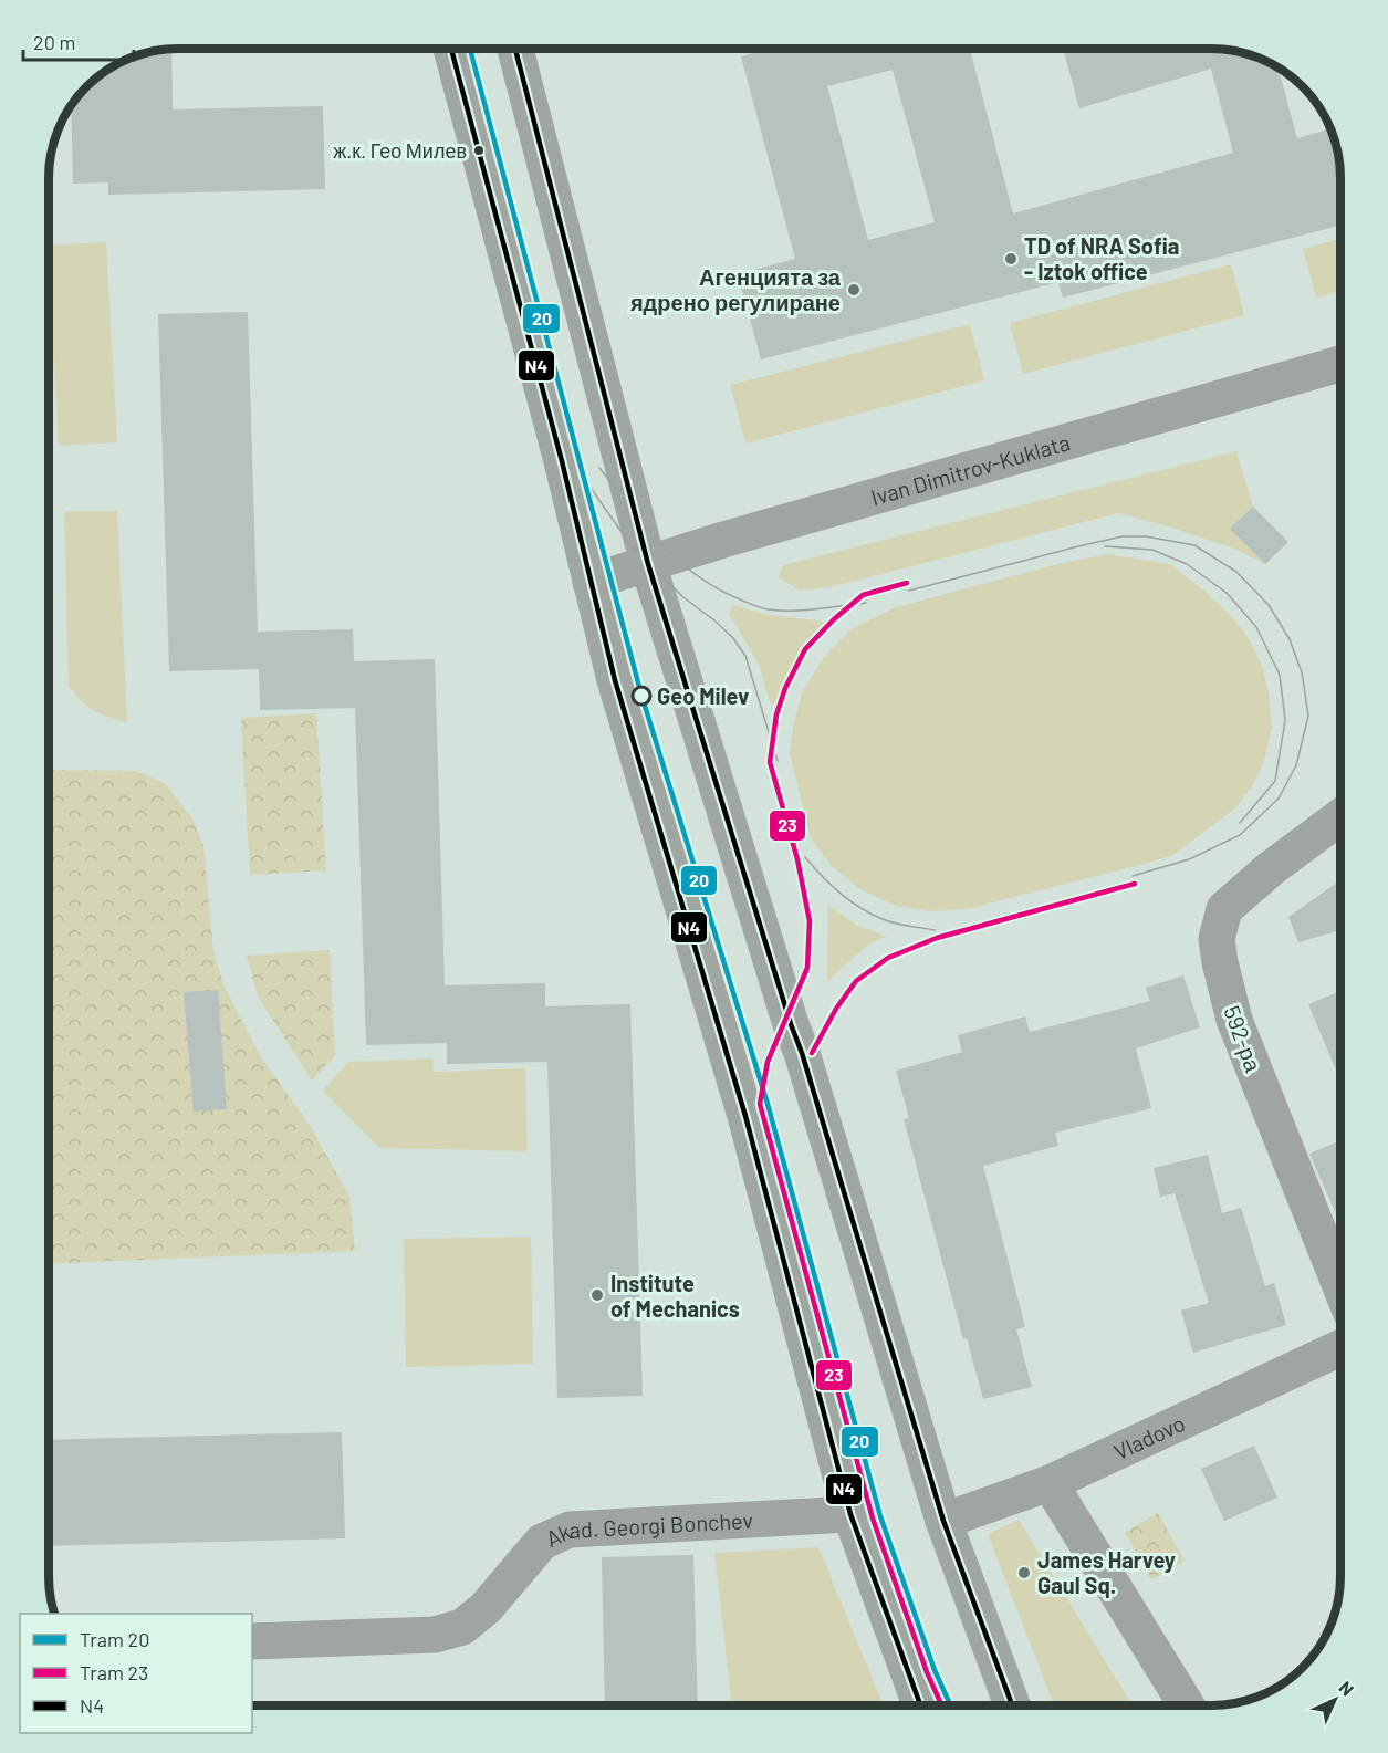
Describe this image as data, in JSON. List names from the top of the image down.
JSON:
{
  "streets": {
    "street": [
      "Ivan Dimitrov-Kuklata",
      "592-ра",
      "Vladovo",
      "Akad. Georgi Bonchev"
    ]
  },
  "places": [
    "ж.к. Гео Милев",
    "TD of NRA Sofia - Iztok office",
    "Агенцията за ядрено регулиране",
    "Geo Milev",
    "Institute of Mechanics",
    "James Harvey Gaul Sq."
  ],
  "lines": ["tram line 20", "transit line N4", "tram line 23"],
  "legend": ["Tram 20", "Tram 23", "N4"],
  "scale_bar": "20 m",
  "north": "top right"
}
